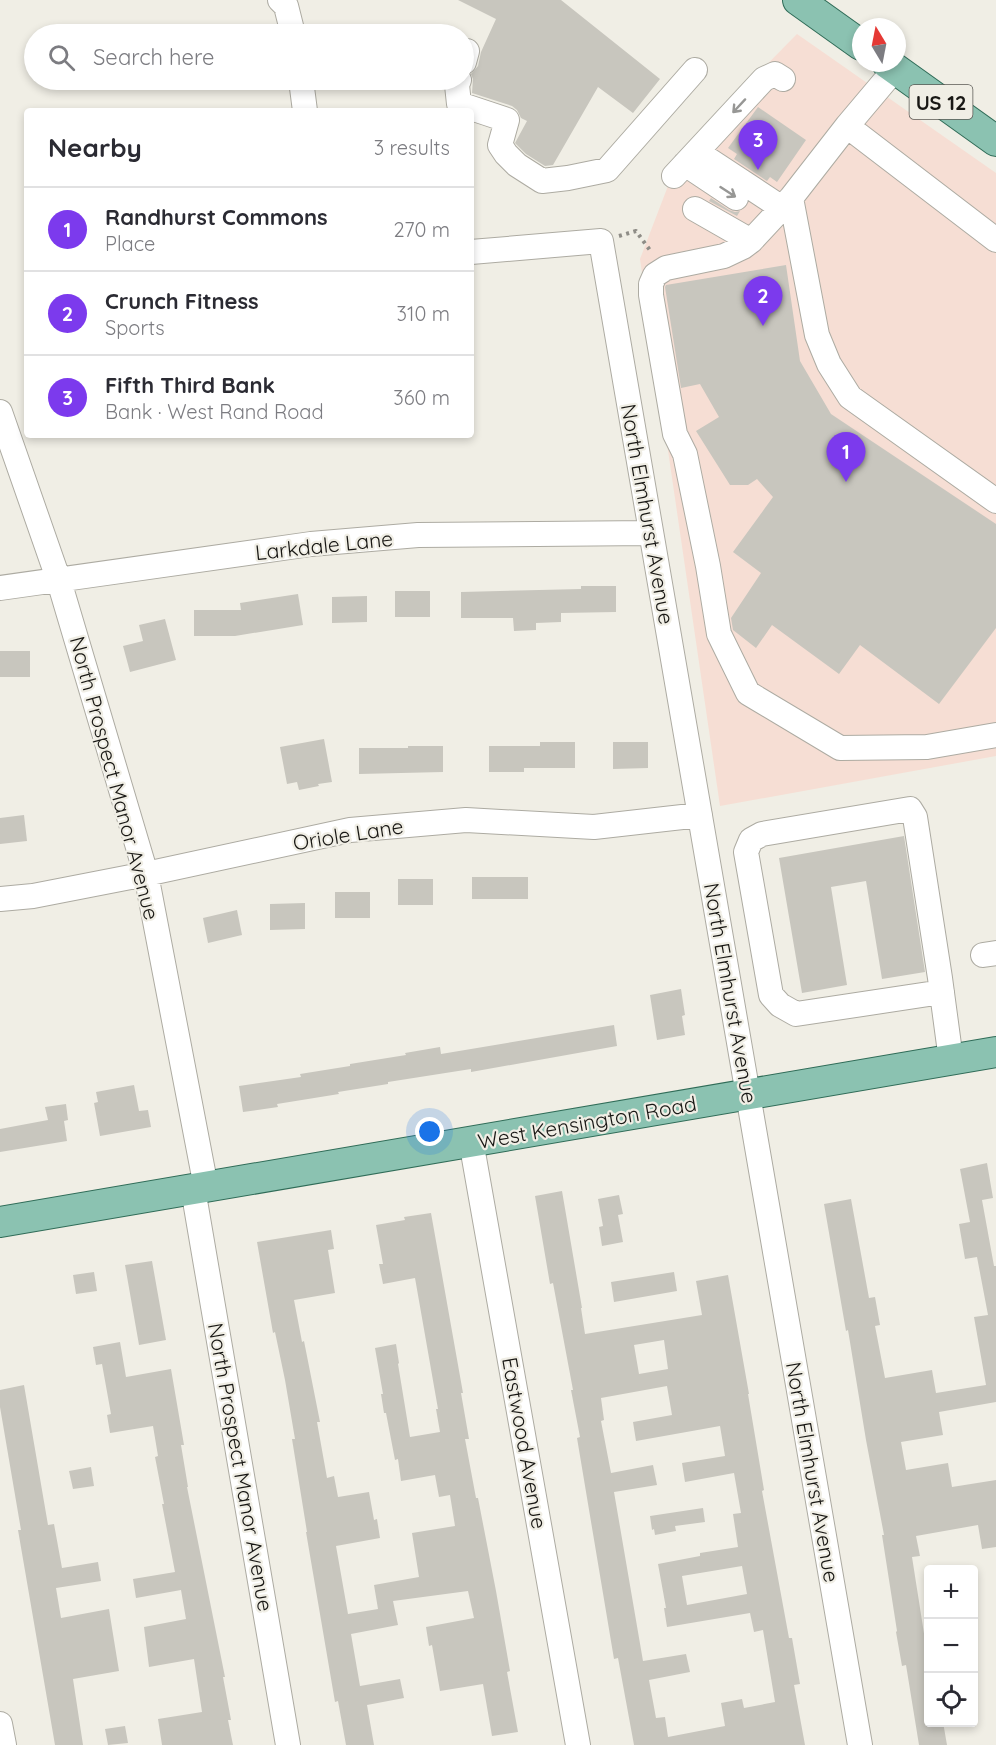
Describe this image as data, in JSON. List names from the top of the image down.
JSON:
{
  "streets": {
    "main road": ["US 12", "West Kensington Road"],
    "street": [
      "North Elmhurst Avenue",
      "Larkdale Lane",
      "North Prospect Manor Avenue",
      "Oriole Lane",
      "Eastwood Avenue"
    ]
  },
  "crossings": [
    ["North Elmhurst Avenue", "Larkdale Lane"],
    ["North Elmhurst Avenue", "Oriole Lane"],
    ["North Elmhurst Avenue", "West Kensington Road"],
    ["Larkdale Lane", "North Prospect Manor Avenue"],
    ["North Prospect Manor Avenue", "Oriole Lane"],
    ["North Prospect Manor Avenue", "West Kensington Road"],
    ["West Kensington Road", "Eastwood Avenue"]
  ],
  "north": "top",
  "page": {
    "search": "Search here",
    "heading": ["Nearby", "3 results"],
    "pins": ["3", "2", "1"],
    "list": [
      {
        "mark": "1",
        "name": "Randhurst Commons",
        "note": "Place",
        "value": "270 m"
      },
      {
        "mark": "2",
        "name": "Crunch Fitness",
        "note": "Sports",
        "value": "310 m"
      },
      {
        "mark": "3",
        "name": "Fifth Third Bank",
        "note": "Bank · West Rand Road",
        "value": "360 m"
      }
    ],
    "map_buttons": ["+", "−"]
  }
}
